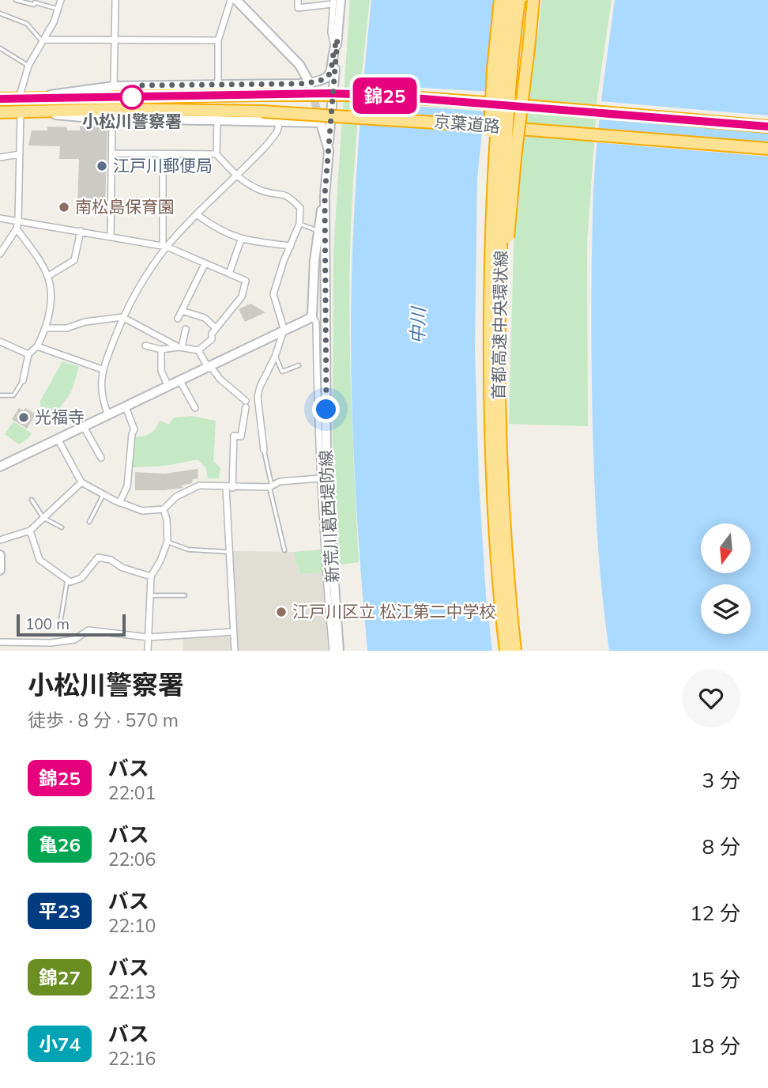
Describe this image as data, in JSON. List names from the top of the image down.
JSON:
{
  "streets": {
    "highway": ["京葉道路", "首都高速中央環状線"],
    "street": ["新荒川葛西堤防線"]
  },
  "water": ["中川"],
  "places": [
    "小松川警察署",
    "江戸川郵便局",
    "南松島保育園",
    "光福寺",
    "江戸川区立 松江第二中学校"
  ],
  "lines": ["bus line 錦25"],
  "scale_bar": "100 m",
  "north": "bottom",
  "page": {
    "on_map": "錦25",
    "scale": "100 m",
    "heading": ["小松川警察署", "徒歩 · 8 分 · 570 m"],
    "list": [
      {
        "mark": "錦25",
        "name": "バス",
        "note": "22:01",
        "value": "3 分"
      },
      {
        "mark": "亀26",
        "name": "バス",
        "note": "22:06",
        "value": "8 分"
      },
      {
        "mark": "平23",
        "name": "バス",
        "note": "22:10",
        "value": "12 分"
      },
      {
        "mark": "錦27",
        "name": "バス",
        "note": "22:13",
        "value": "15 分"
      },
      {
        "mark": "小74",
        "name": "バス",
        "note": "22:16",
        "value": "18 分"
      }
    ]
  }
}
